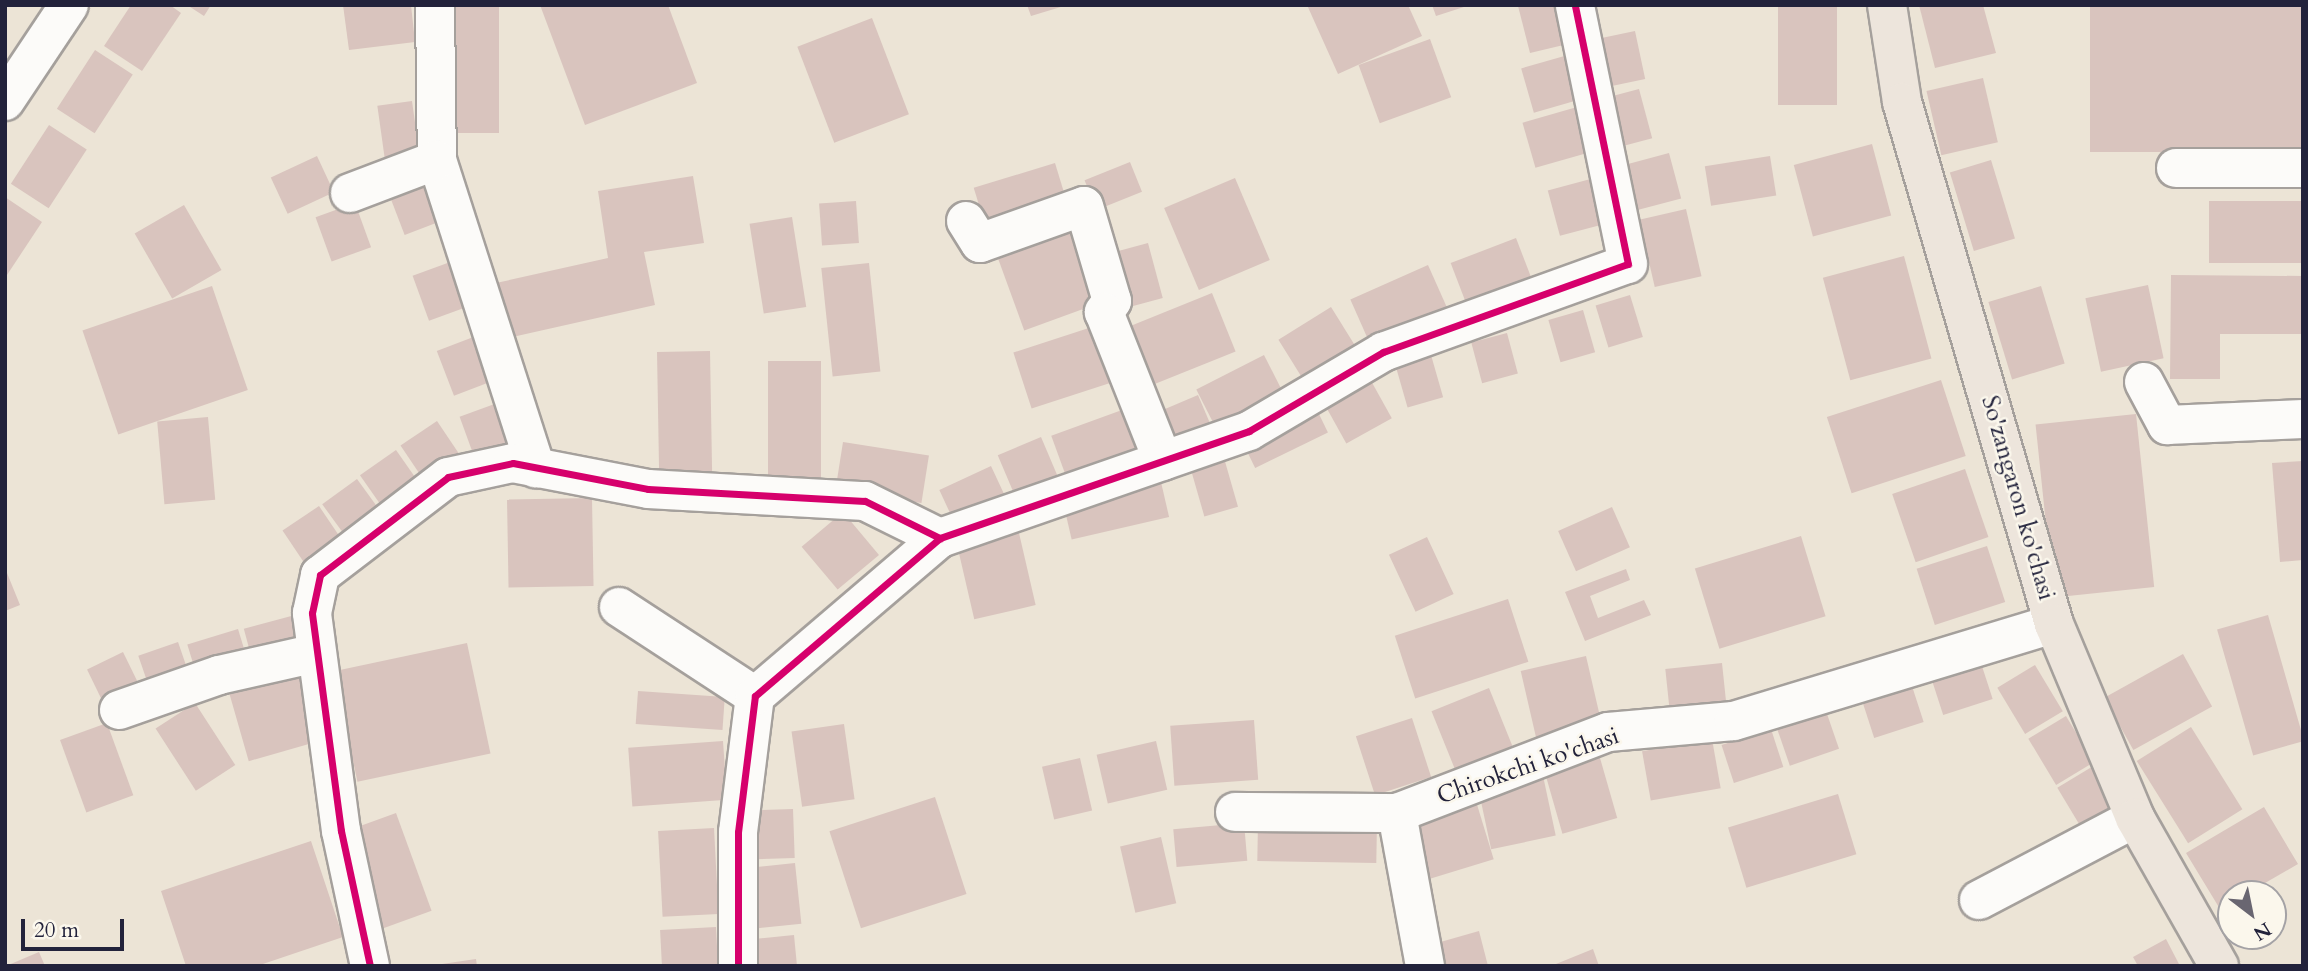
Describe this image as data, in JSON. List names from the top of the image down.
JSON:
{
  "streets": {
    "main road": ["So'zangaron ko'chasi"],
    "street": ["Chirokchi ko'chasi"]
  },
  "crossings": [
    ["So'zangaron ko'chasi", "Chirokchi ko'chasi"]
  ],
  "scale_bar": "20 m",
  "north": "bottom right"
}
